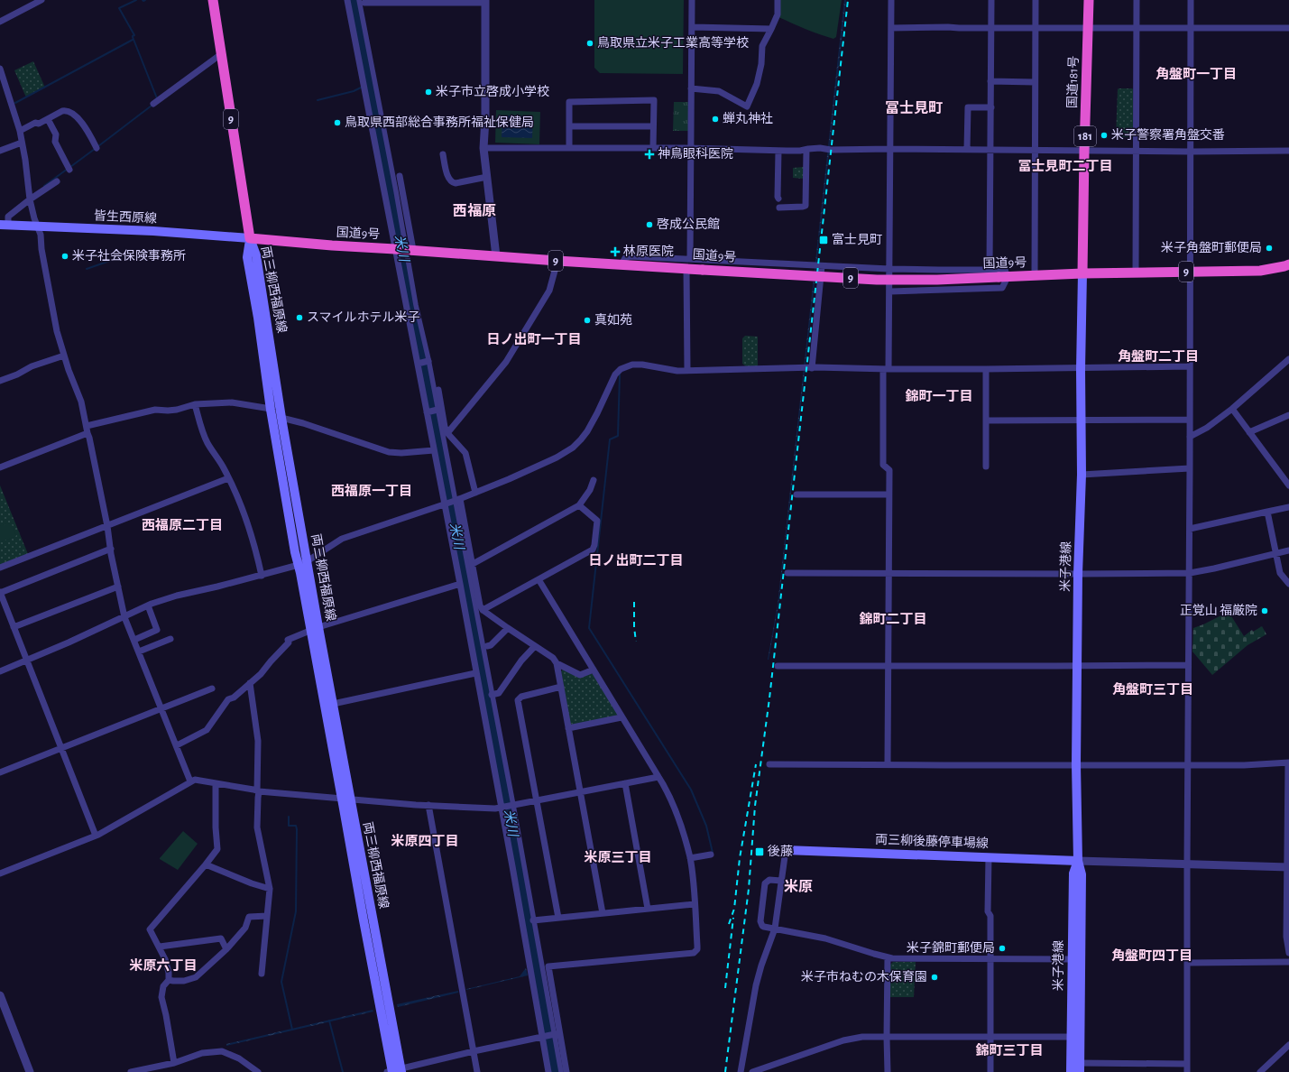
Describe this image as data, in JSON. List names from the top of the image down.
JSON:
{
  "streets": {
    "highway": [
      "国道181号",
      "9",
      "181",
      "国道9号"
    ],
    "main road": [
      "皆生西原線",
      "両三柳西福原線",
      "米子港線",
      "両三柳後藤停車場線"
    ]
  },
  "crossings": [
    ["国道181号", "国道9号"],
    ["国道181号", "米子港線"],
    ["9", "皆生西原線"],
    ["9", "国道9号"],
    ["9", "両三柳西福原線"],
    ["皆生西原線", "国道9号"],
    ["皆生西原線", "両三柳西福原線"],
    ["国道9号", "両三柳西福原線"],
    ["国道9号", "米子港線"],
    ["米子港線", "両三柳後藤停車場線"]
  ],
  "districts": [
    "角盤町一丁目",
    "冨士見町",
    "冨士見町二丁目",
    "西福原",
    "日ノ出町一丁目",
    "角盤町二丁目",
    "錦町一丁目",
    "西福原一丁目",
    "西福原二丁目",
    "日ノ出町二丁目",
    "錦町二丁目",
    "角盤町三丁目",
    "米原四丁目",
    "米原三丁目",
    "米原",
    "角盤町四丁目",
    "米原六丁目",
    "錦町三丁目"
  ],
  "water": ["米川"],
  "places": {
    "other": [
      "鳥取県立米子工業高等学校",
      "米子市立啓成小学校",
      "蝉丸神社",
      "鳥取県西部総合事務所福祉保健局",
      "米子警察署角盤交番",
      "啓成公民館",
      "米子角盤町郵便局",
      "米子社会保険事務所",
      "スマイルホテル米子",
      "真如苑",
      "正覚山 福厳院",
      "米子錦町郵便局",
      "米子市ねむの木保育園"
    ],
    "health": ["神鳥眼科医院", "林原医院"],
    "transit": ["富士見町", "後藤"]
  }
}
